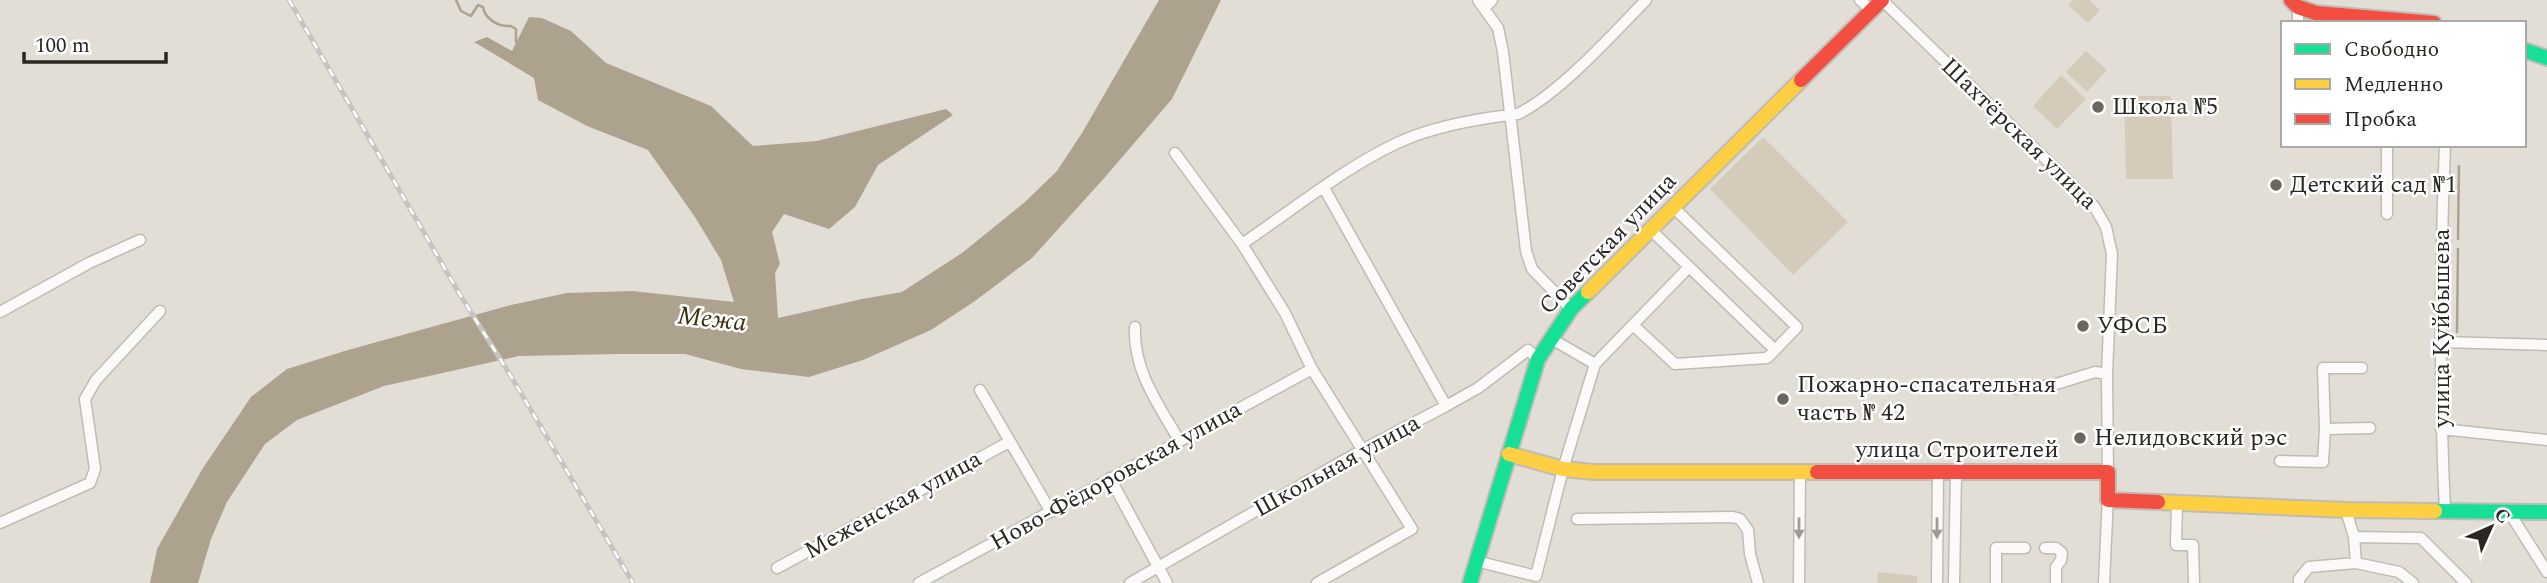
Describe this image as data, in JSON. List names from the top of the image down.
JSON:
{
  "streets": {
    "street": [
      "Шахтёрская улица",
      "Советская улица",
      "улица Куйбышева",
      "улица Строителей",
      "Школьная улица",
      "Ново-Фёдоровская улица",
      "Меженская улица"
    ]
  },
  "crossings": [
    ["Шахтёрская улица", "Советская улица"],
    ["Шахтёрская улица", "улица Строителей"],
    ["Советская улица", "улица Строителей"],
    ["Советская улица", "Школьная улица"]
  ],
  "water": ["Межа"],
  "places": [
    "Школа №5",
    "Детский сад №1",
    "УФСБ",
    "Пожарно-спасательная часть № 42",
    "Нелидовский рэс"
  ],
  "legend": ["Свободно", "Медленно", "Пробка"],
  "scale_bar": "100 m",
  "north": "top right"
}
